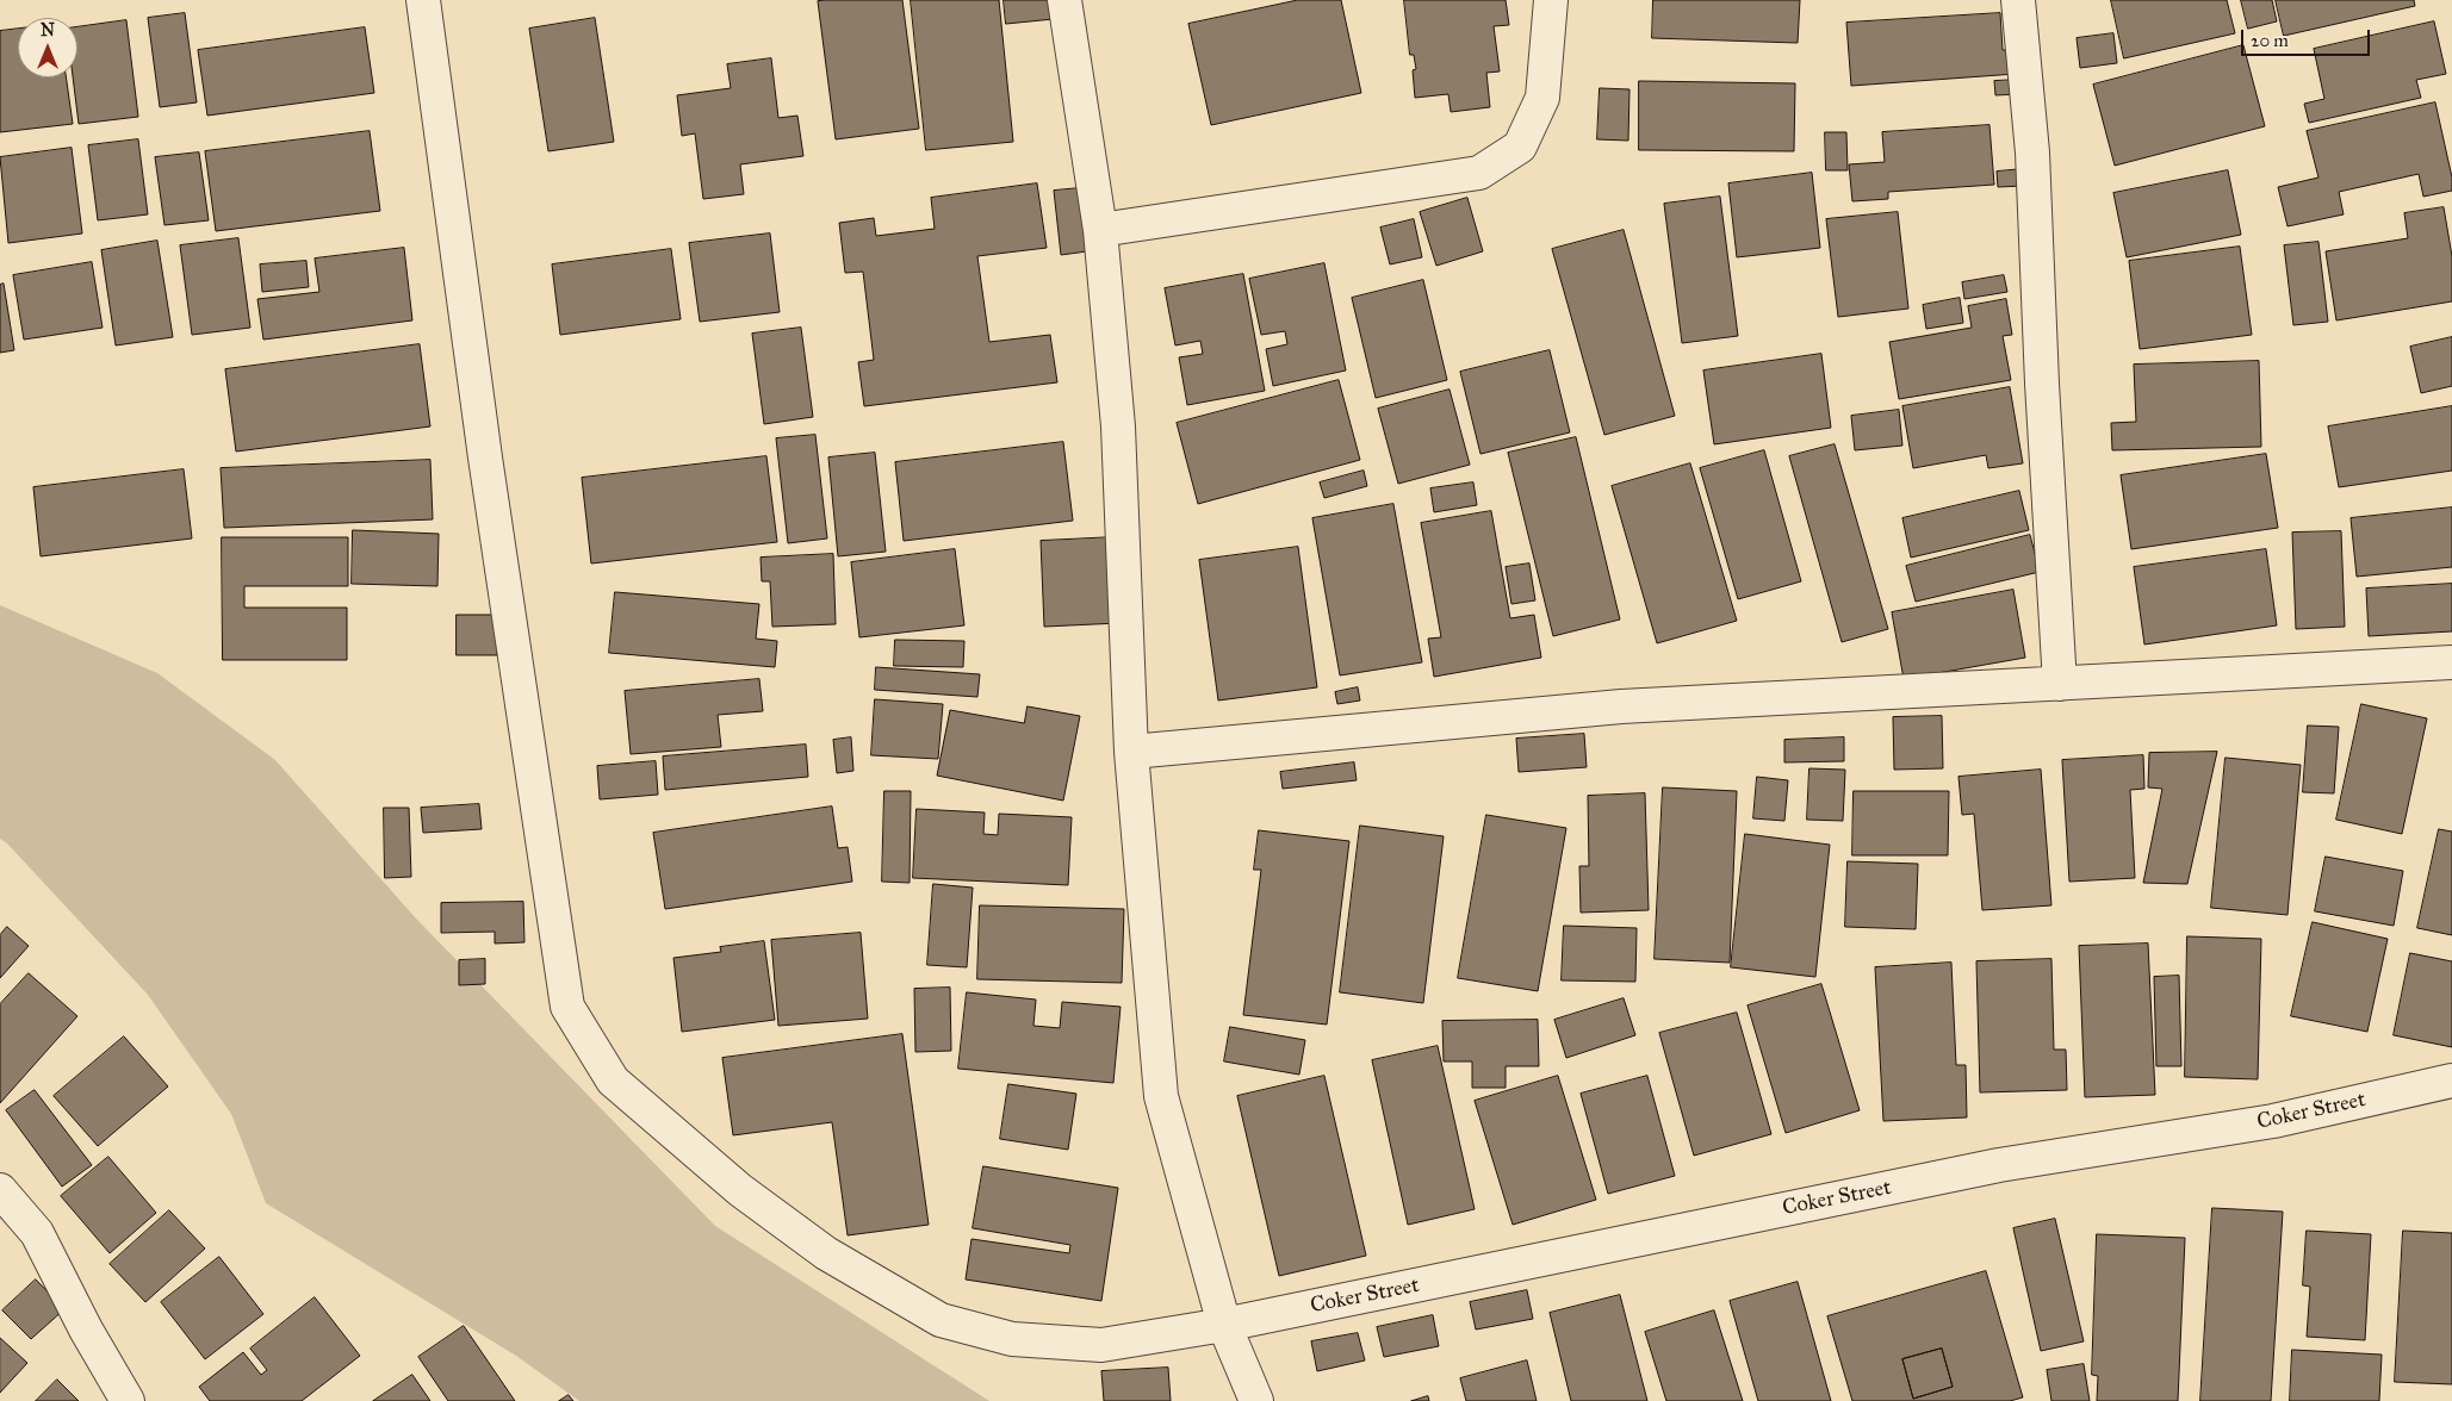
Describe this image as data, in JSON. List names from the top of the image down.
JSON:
{
  "streets": {
    "street": ["Coker Street"]
  },
  "scale_bar": "20 m",
  "north": "top"
}
